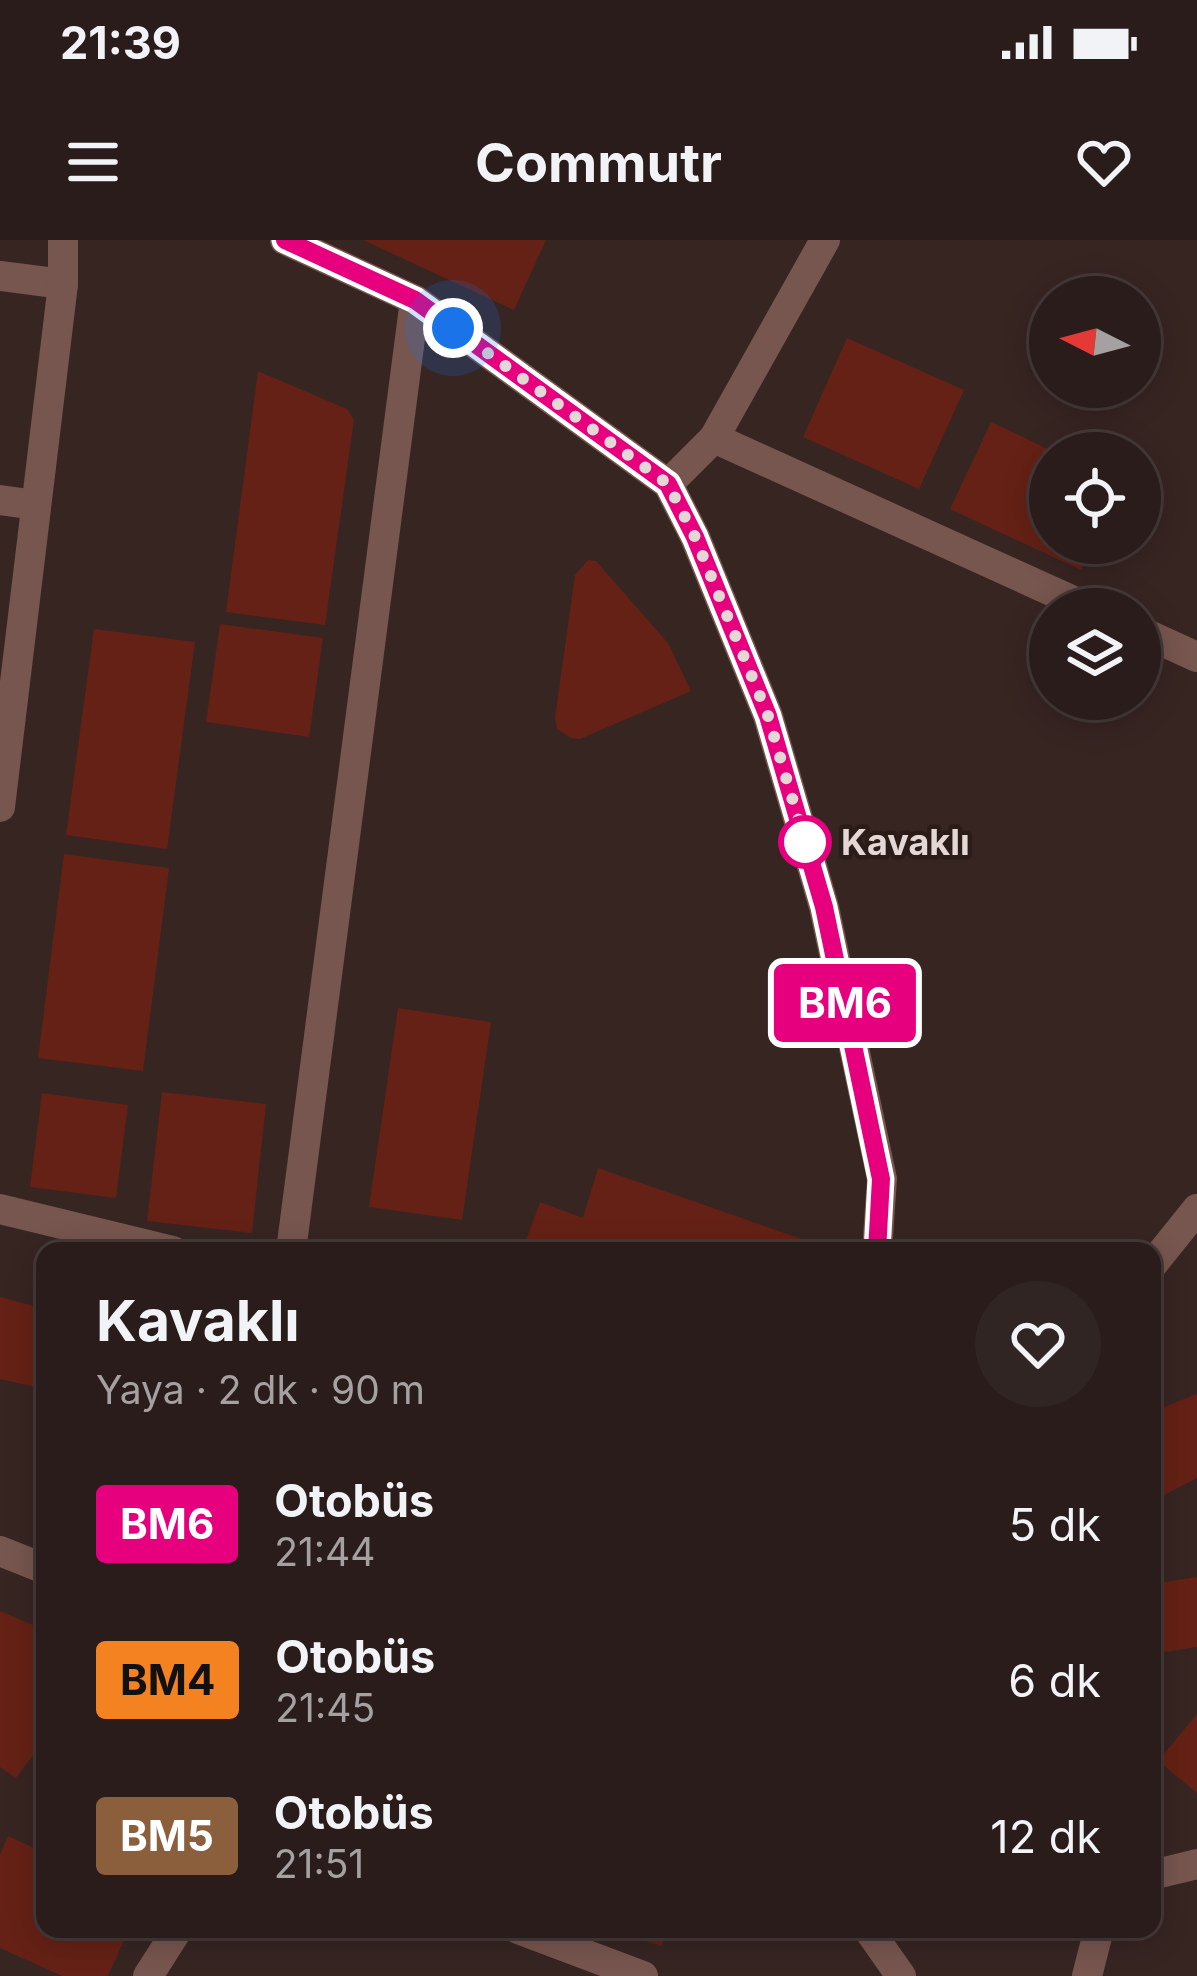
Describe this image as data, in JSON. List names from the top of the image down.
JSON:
{
  "places": ["Kavaklı"],
  "lines": ["bus line BM6"],
  "north": "left",
  "page": {
    "status": "21:39",
    "header": "Commutr",
    "on_map": "BM6",
    "heading": ["Kavaklı", "Yaya · 2 dk · 90 m"],
    "list": [
      {
        "mark": "BM6",
        "name": "Otobüs",
        "note": "21:44",
        "value": "5 dk"
      },
      {
        "mark": "BM4",
        "name": "Otobüs",
        "note": "21:45",
        "value": "6 dk"
      },
      {
        "mark": "BM5",
        "name": "Otobüs",
        "note": "21:51",
        "value": "12 dk"
      }
    ]
  }
}
